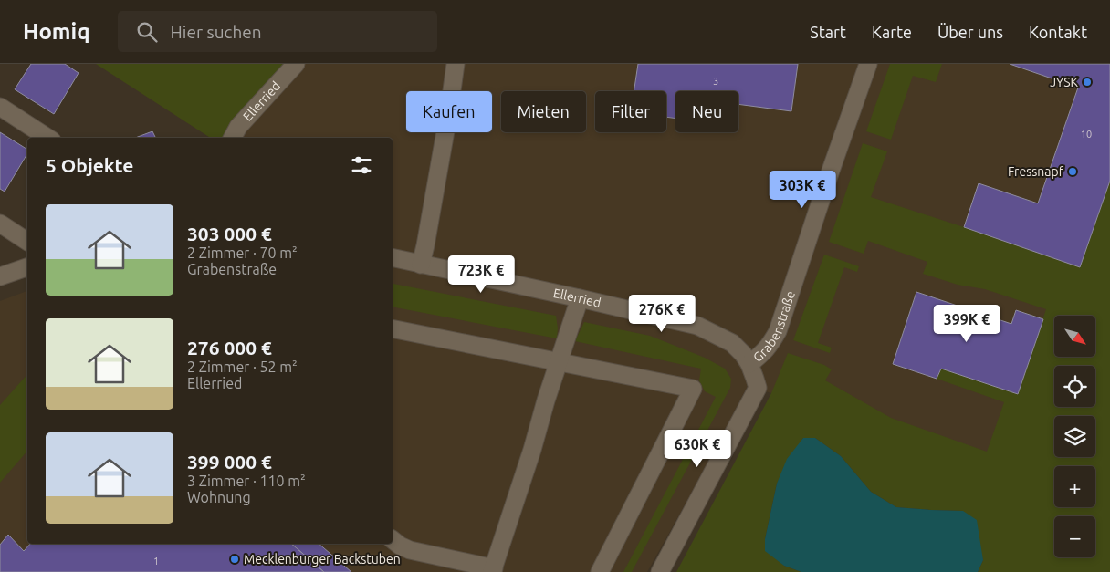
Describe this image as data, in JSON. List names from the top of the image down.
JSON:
{
  "streets": {
    "street": ["Ellerried", "Grabenstraße"]
  },
  "crossings": [
    ["Ellerried", "Grabenstraße"]
  ],
  "places": ["JYSK", "Fressnapf", "Mecklenburger Backstuben"],
  "house_numbers": ["3", "10", "1"],
  "north": "bottom right",
  "page": {
    "header": "Homiq",
    "search": "Hier suchen",
    "nav": [
      "Start",
      "Karte",
      "Über uns",
      "Kontakt"
    ],
    "chip": [
      "Kaufen",
      "Mieten",
      "Filter",
      "Neu"
    ],
    "heading": "5 Objekte",
    "price": [
      "303K €",
      "723K €",
      "276K €",
      "399K €",
      "630K €"
    ],
    "list": [
      {
        "name": "303 000 €",
        "note": "2 Zimmer · 70 m² · Grabenstraße"
      },
      {
        "name": "276 000 €",
        "note": "2 Zimmer · 52 m² · Ellerried"
      },
      {
        "name": "399 000 €",
        "note": "3 Zimmer · 110 m² · Wohnung"
      }
    ],
    "map_buttons": ["+", "−"]
  }
}
